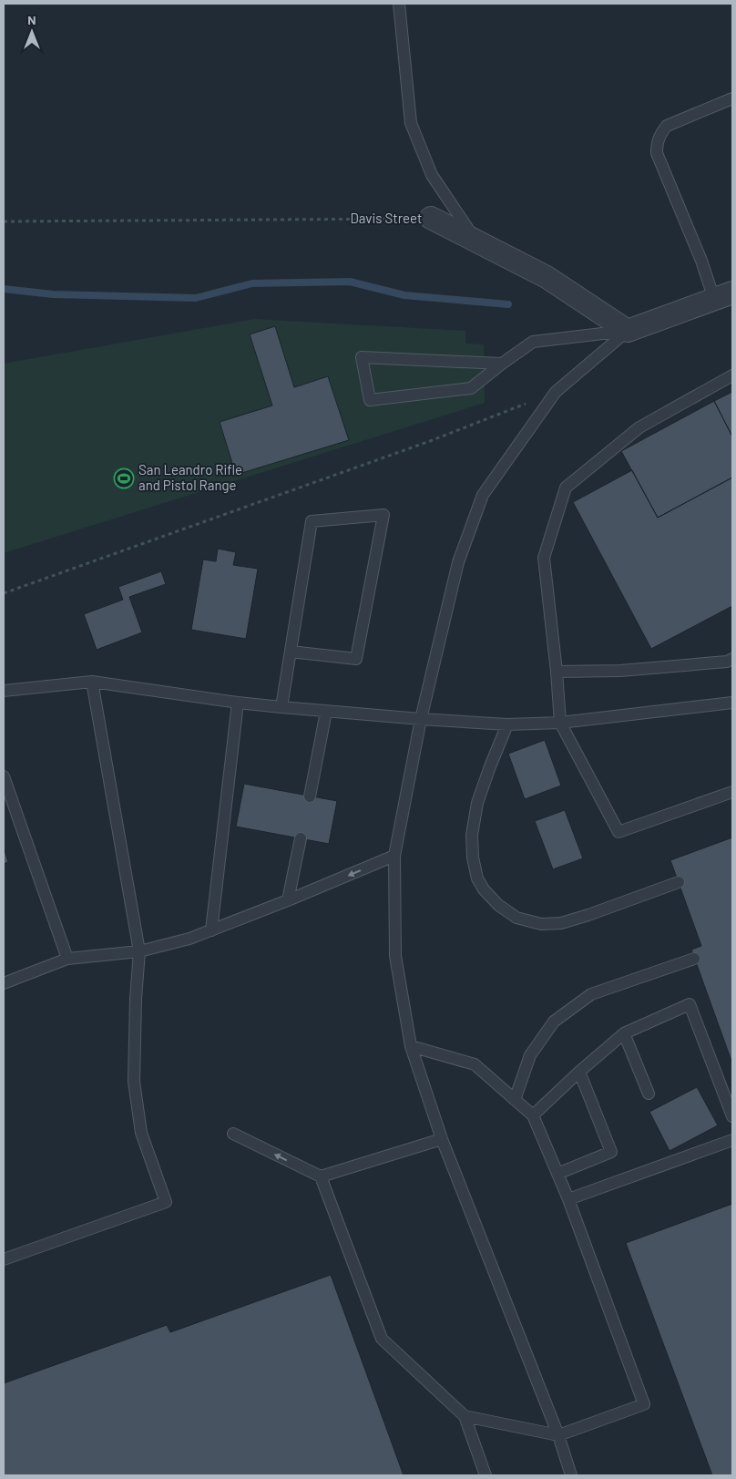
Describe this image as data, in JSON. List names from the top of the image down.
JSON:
{
  "streets": {
    "street": ["Davis Street"]
  },
  "places": {
    "sports": ["San Leandro Rifle and Pistol Range"]
  },
  "north": "top"
}
